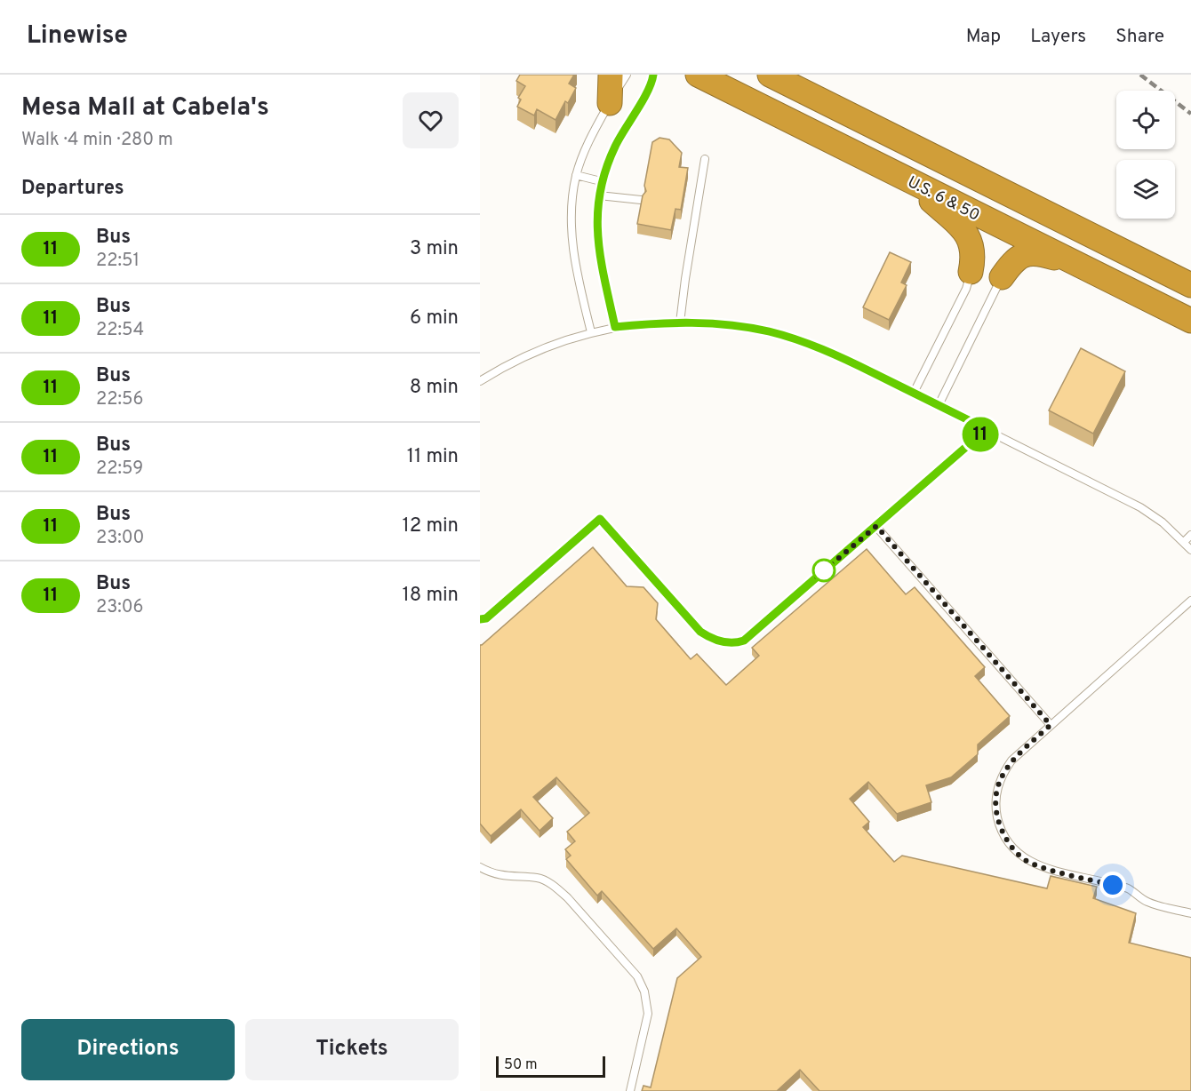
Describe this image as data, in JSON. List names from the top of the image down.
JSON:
{
  "streets": {
    "highway": ["U.S. 6 & 50"]
  },
  "lines": ["bus line 11"],
  "scale_bar": "50 m",
  "page": {
    "header": "Linewise",
    "nav": ["Map", "Layers", "Share"],
    "heading": [
      ["Mesa Mall at Cabela's", "Walk · 4 min · 280 m"],
      "Departures"
    ],
    "on_map": "11",
    "list": [
      {
        "mark": "11",
        "name": "Bus",
        "note": "22:51",
        "value": "3 min"
      },
      {
        "mark": "11",
        "name": "Bus",
        "note": "22:54",
        "value": "6 min"
      },
      {
        "mark": "11",
        "name": "Bus",
        "note": "22:56",
        "value": "8 min"
      },
      {
        "mark": "11",
        "name": "Bus",
        "note": "22:59",
        "value": "11 min"
      },
      {
        "mark": "11",
        "name": "Bus",
        "note": "23:00",
        "value": "12 min"
      },
      {
        "mark": "11",
        "name": "Bus",
        "note": "23:06",
        "value": "18 min"
      }
    ],
    "buttons": ["Directions", "Tickets"],
    "scale": "50 m"
  }
}
